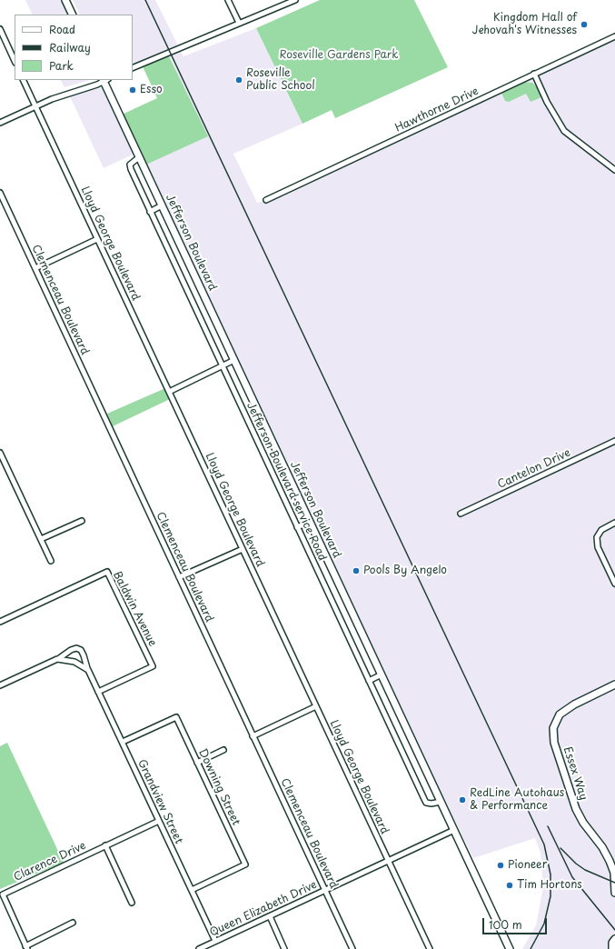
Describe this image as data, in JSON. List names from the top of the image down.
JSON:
{
  "streets": {
    "street": [
      "Hawthorne Drive",
      "Jefferson Boulevard",
      "Lloyd George Boulevard",
      "Clemenceau Boulevard",
      "Cantelon Drive",
      "Jefferson Boulevard service Road",
      "Baldwin Avenue",
      "Essex Way",
      "Downing Street",
      "Grandview Street",
      "Clarence Drive",
      "Queen Elizabeth Drive"
    ]
  },
  "crossings": [
    ["Jefferson Boulevard", "Jefferson Boulevard service Road"],
    ["Jefferson Boulevard", "Queen Elizabeth Drive"],
    ["Lloyd George Boulevard", "Queen Elizabeth Drive"],
    ["Clemenceau Boulevard", "Queen Elizabeth Drive"],
    ["Baldwin Avenue", "Grandview Street"],
    ["Downing Street", "Grandview Street"],
    ["Grandview Street", "Clarence Drive"],
    ["Grandview Street", "Queen Elizabeth Drive"]
  ],
  "parks": ["Roseville Gardens Park"],
  "places": [
    "Kingdom Hall of Jehovah's Witnesses",
    "Roseville Public School",
    "Esso",
    "Pools By Angelo",
    "RedLine Autohaus & Performance",
    "Pioneer",
    "Tim Hortons"
  ],
  "legend": ["Road", "Railway", "Park"],
  "scale_bar": "100 m"
}
